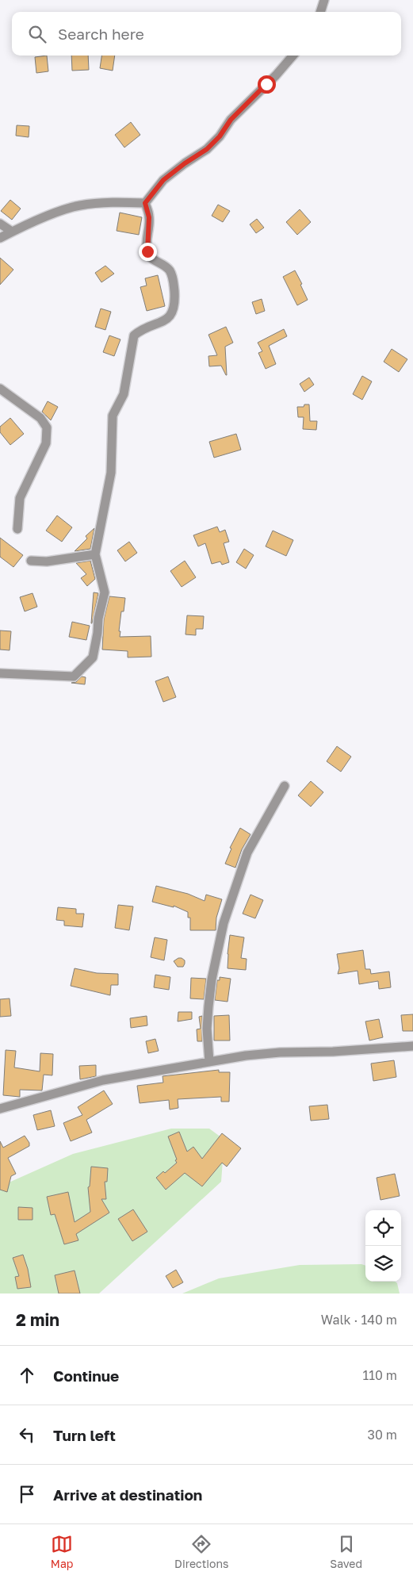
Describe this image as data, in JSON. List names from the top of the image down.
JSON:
{
  "page": {
    "search": "Search here",
    "heading": ["2 min", "Walk · 140 m"],
    "list": [
      ["Continue", "110 m"],
      ["Turn left", "30 m"],
      "Arrive at destination"
    ],
    "nav": ["Map", "Directions", "Saved"]
  }
}
